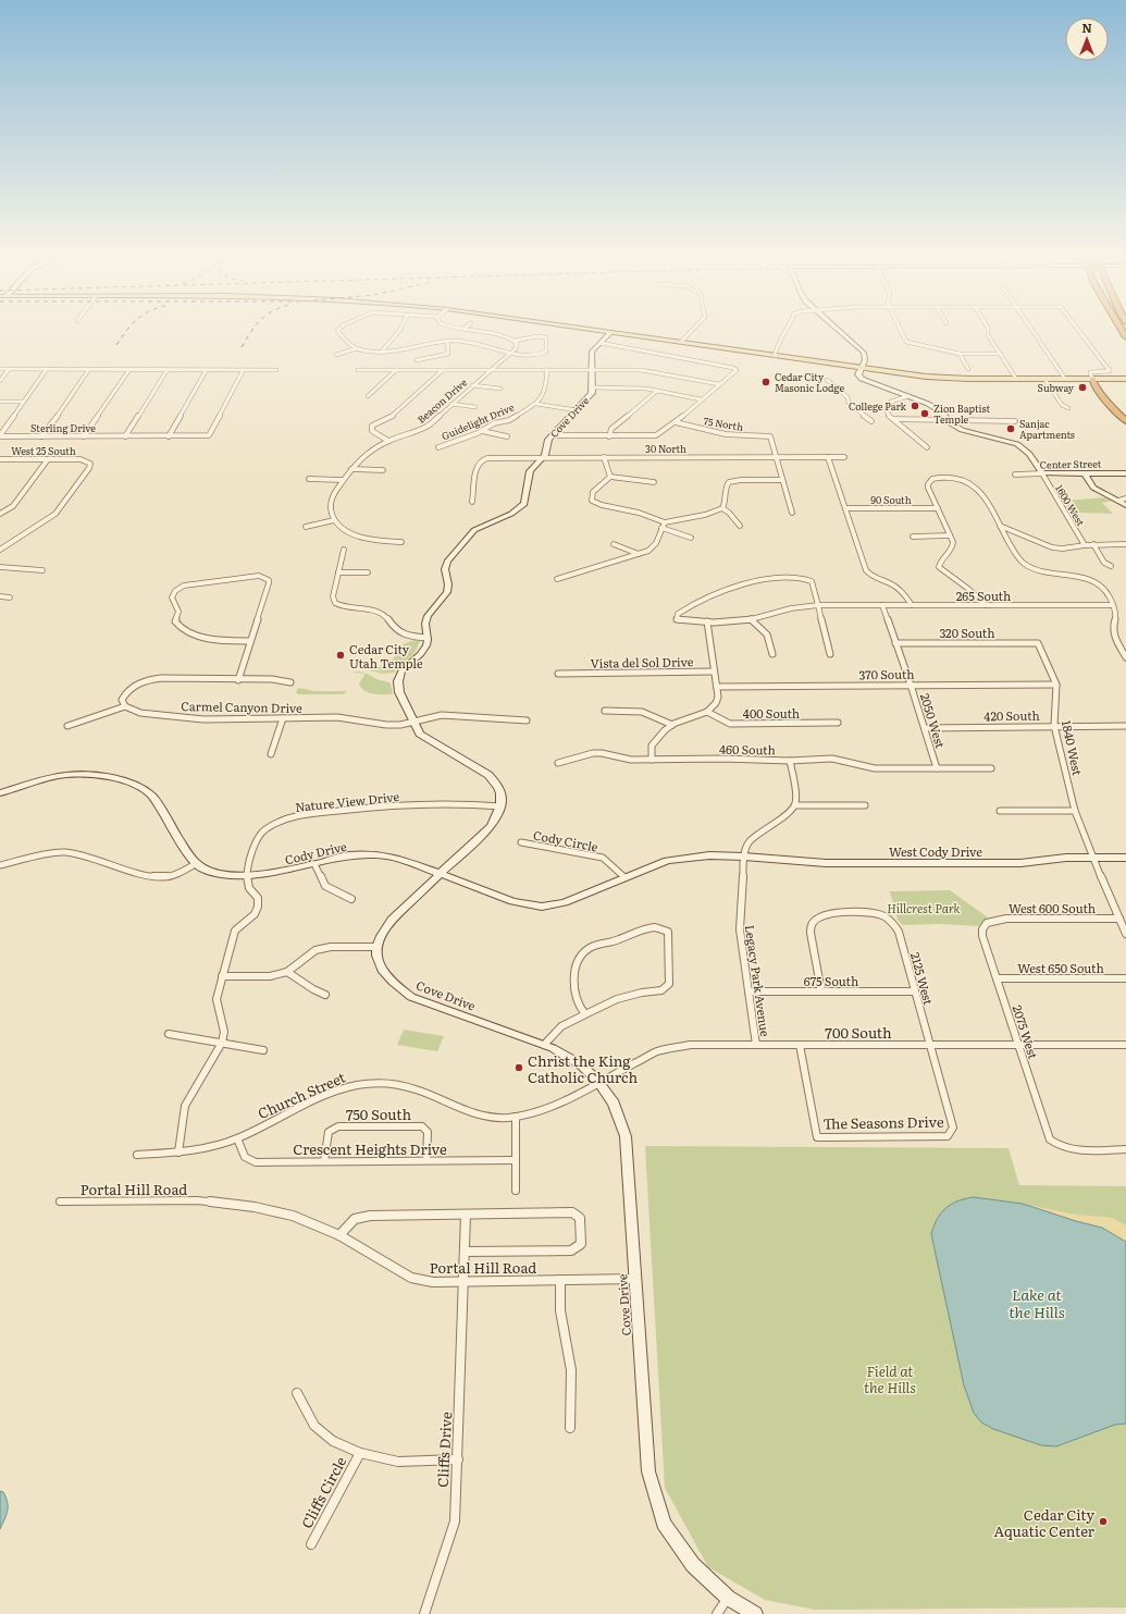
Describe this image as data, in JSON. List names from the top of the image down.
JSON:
{
  "streets": {
    "main road": [
      "Cove Drive",
      "Center Street",
      "West Cody Drive",
      "Cody Drive"
    ],
    "street": [
      "Beacon Drive",
      "Guidelight Drive",
      "75 North",
      "Sterling Drive",
      "30 North",
      "West 25 South",
      "90 South",
      "1600 West",
      "265 South",
      "320 South",
      "Vista del Sol Drive",
      "370 South",
      "Carmel Canyon Drive",
      "400 South",
      "420 South",
      "2050 West",
      "1840 West",
      "460 South",
      "Nature View Drive",
      "Cody Circle",
      "West 600 South",
      "West 650 South",
      "2125 West",
      "Legacy Park Avenue",
      "675 South",
      "700 South",
      "2075 West",
      "Church Street",
      "750 South",
      "The Seasons Drive",
      "Crescent Heights Drive",
      "Portal Hill Road",
      "Cliffs Drive",
      "Cliffs Circle"
    ]
  },
  "crossings": [
    ["Cove Drive", "30 North"],
    ["Cove Drive", "700 South"],
    ["Cove Drive", "Church Street"],
    ["Cove Drive", "Portal Hill Road"],
    ["75 North", "30 North"],
    ["Center Street", "1600 West"],
    ["265 South", "2050 West"],
    ["320 South", "2050 West"],
    ["320 South", "1840 West"],
    ["370 South", "2050 West"],
    ["370 South", "1840 West"],
    ["420 South", "2050 West"],
    ["420 South", "1840 West"],
    ["2050 West", "460 South"],
    ["1840 West", "West Cody Drive"],
    ["1840 West", "West 600 South"],
    ["Nature View Drive", "Cody Drive"],
    ["Cody Circle", "Cody Drive"],
    ["West Cody Drive", "Cody Drive"],
    ["West Cody Drive", "Legacy Park Avenue"],
    ["Cody Drive", "Legacy Park Avenue"],
    ["West 600 South", "2075 West"],
    ["West 650 South", "2075 West"],
    ["2125 West", "675 South"],
    ["2125 West", "700 South"],
    ["2125 West", "The Seasons Drive"],
    ["Legacy Park Avenue", "675 South"],
    ["Legacy Park Avenue", "700 South"],
    ["700 South", "2075 West"],
    ["700 South", "Church Street"],
    ["700 South", "The Seasons Drive"],
    ["Church Street", "Crescent Heights Drive"],
    ["750 South", "Crescent Heights Drive"],
    ["Portal Hill Road", "Cliffs Drive"]
  ],
  "water": ["Lake at the Hills"],
  "parks": ["Hillcrest Park", "Field at the Hills"],
  "places": [
    "Cedar City Masonic Lodge",
    "Subway",
    "College Park",
    "Zion Baptist Temple",
    "Sanjac Apartments",
    "Cedar City Utah Temple",
    "Christ the King Catholic Church",
    "Cedar City Aquatic Center"
  ],
  "north": "top"
}
